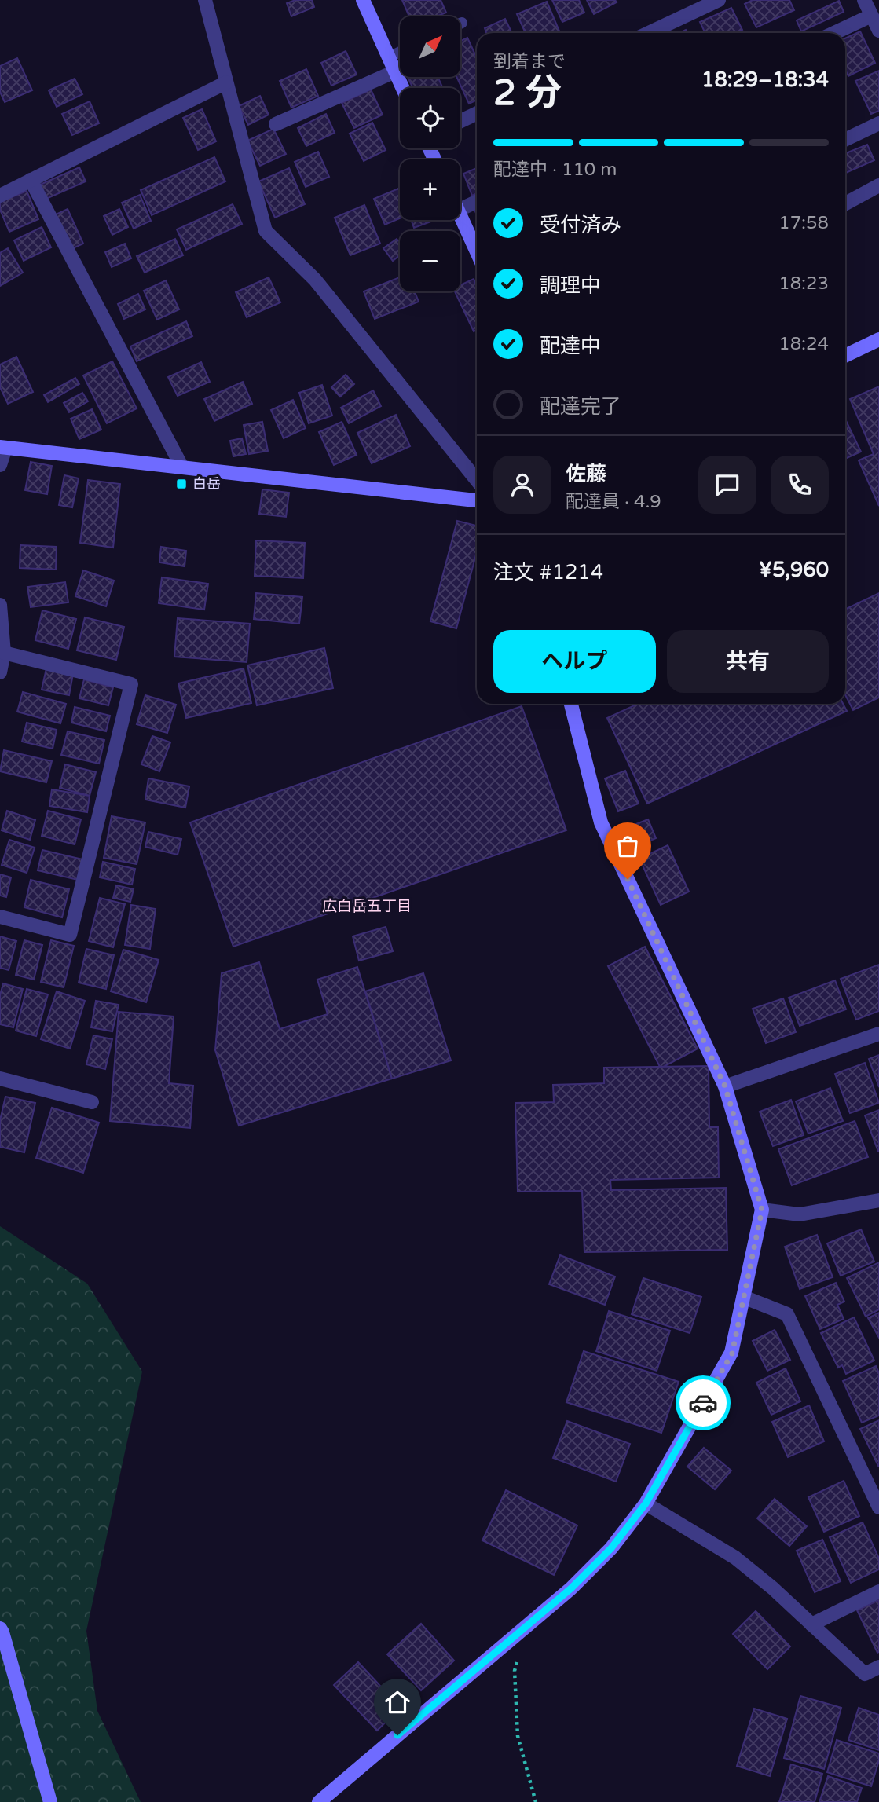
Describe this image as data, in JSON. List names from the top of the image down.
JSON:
{
  "districts": ["広白岳五丁目"],
  "places": {
    "transit": ["白岳"]
  },
  "north": "top right",
  "page": {
    "map_buttons": ["+", "−"],
    "heading": ["2 分", "到着まで", "18:29–18:34"],
    "panel": [
      "佐藤",
      "配達員 · 4.9",
      "注文 #1214",
      "¥5,960"
    ],
    "bar": "配達中 · 110 m",
    "list": [
      ["受付済み", "17:58"],
      ["調理中", "18:23"],
      ["配達中", "18:24"],
      "配達完了"
    ],
    "buttons": ["ヘルプ", "共有"]
  }
}
